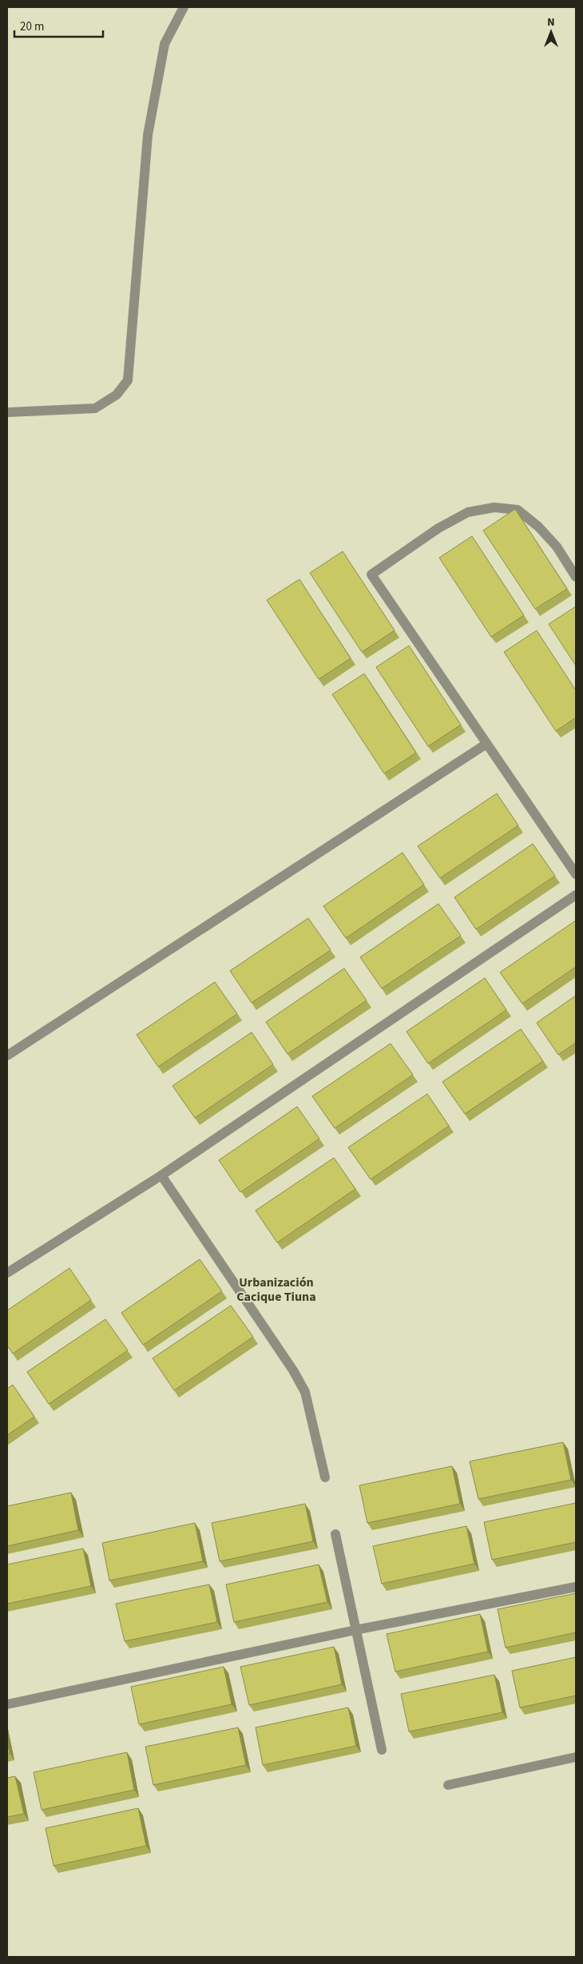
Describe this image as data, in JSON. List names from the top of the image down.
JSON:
{
  "districts": ["Urbanización Cacique Tiuna"],
  "scale_bar": "20 m",
  "north": "top"
}
